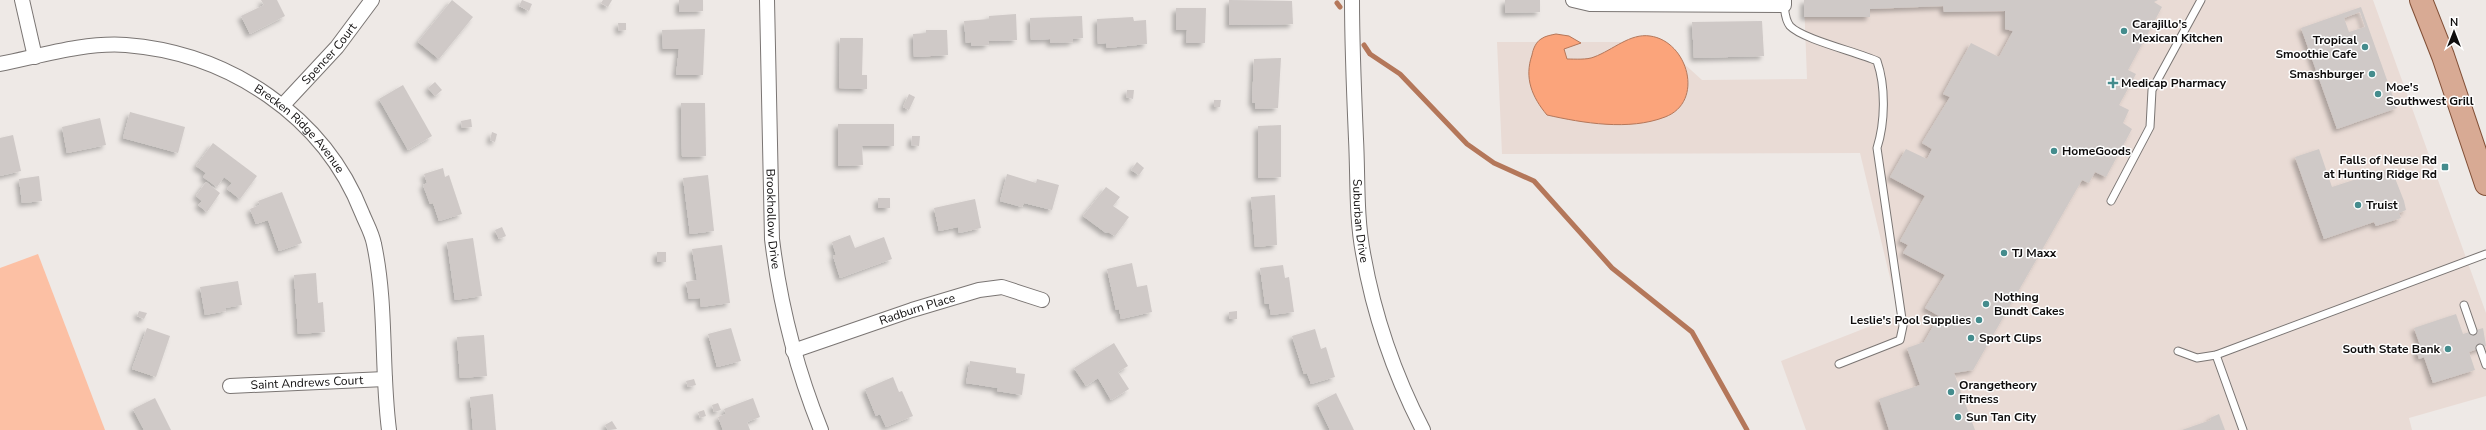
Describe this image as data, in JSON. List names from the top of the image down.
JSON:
{
  "streets": {
    "street": [
      "Spencer Court",
      "Brecken Ridge Avenue",
      "Brookhollow Drive",
      "Suburban Drive",
      "Radburn Place",
      "Saint Andrews Court"
    ]
  },
  "crossings": [
    ["Spencer Court", "Brecken Ridge Avenue"],
    ["Brecken Ridge Avenue", "Saint Andrews Court"],
    ["Brookhollow Drive", "Radburn Place"]
  ],
  "places": {
    "other": [
      "Carajillo's Mexican Kitchen",
      "Tropical Smoothie Cafe",
      "Smashburger",
      "Moe's Southwest Grill",
      "HomeGoods",
      "Truist",
      "TJ Maxx",
      "Nothing Bundt Cakes",
      "Leslie's Pool Supplies",
      "Sport Clips",
      "South State Bank",
      "Orangetheory Fitness",
      "Sun Tan City"
    ],
    "health": ["Medicap Pharmacy"],
    "transit": ["Falls of Neuse Rd at Hunting Ridge Rd"]
  },
  "north": "top"
}
